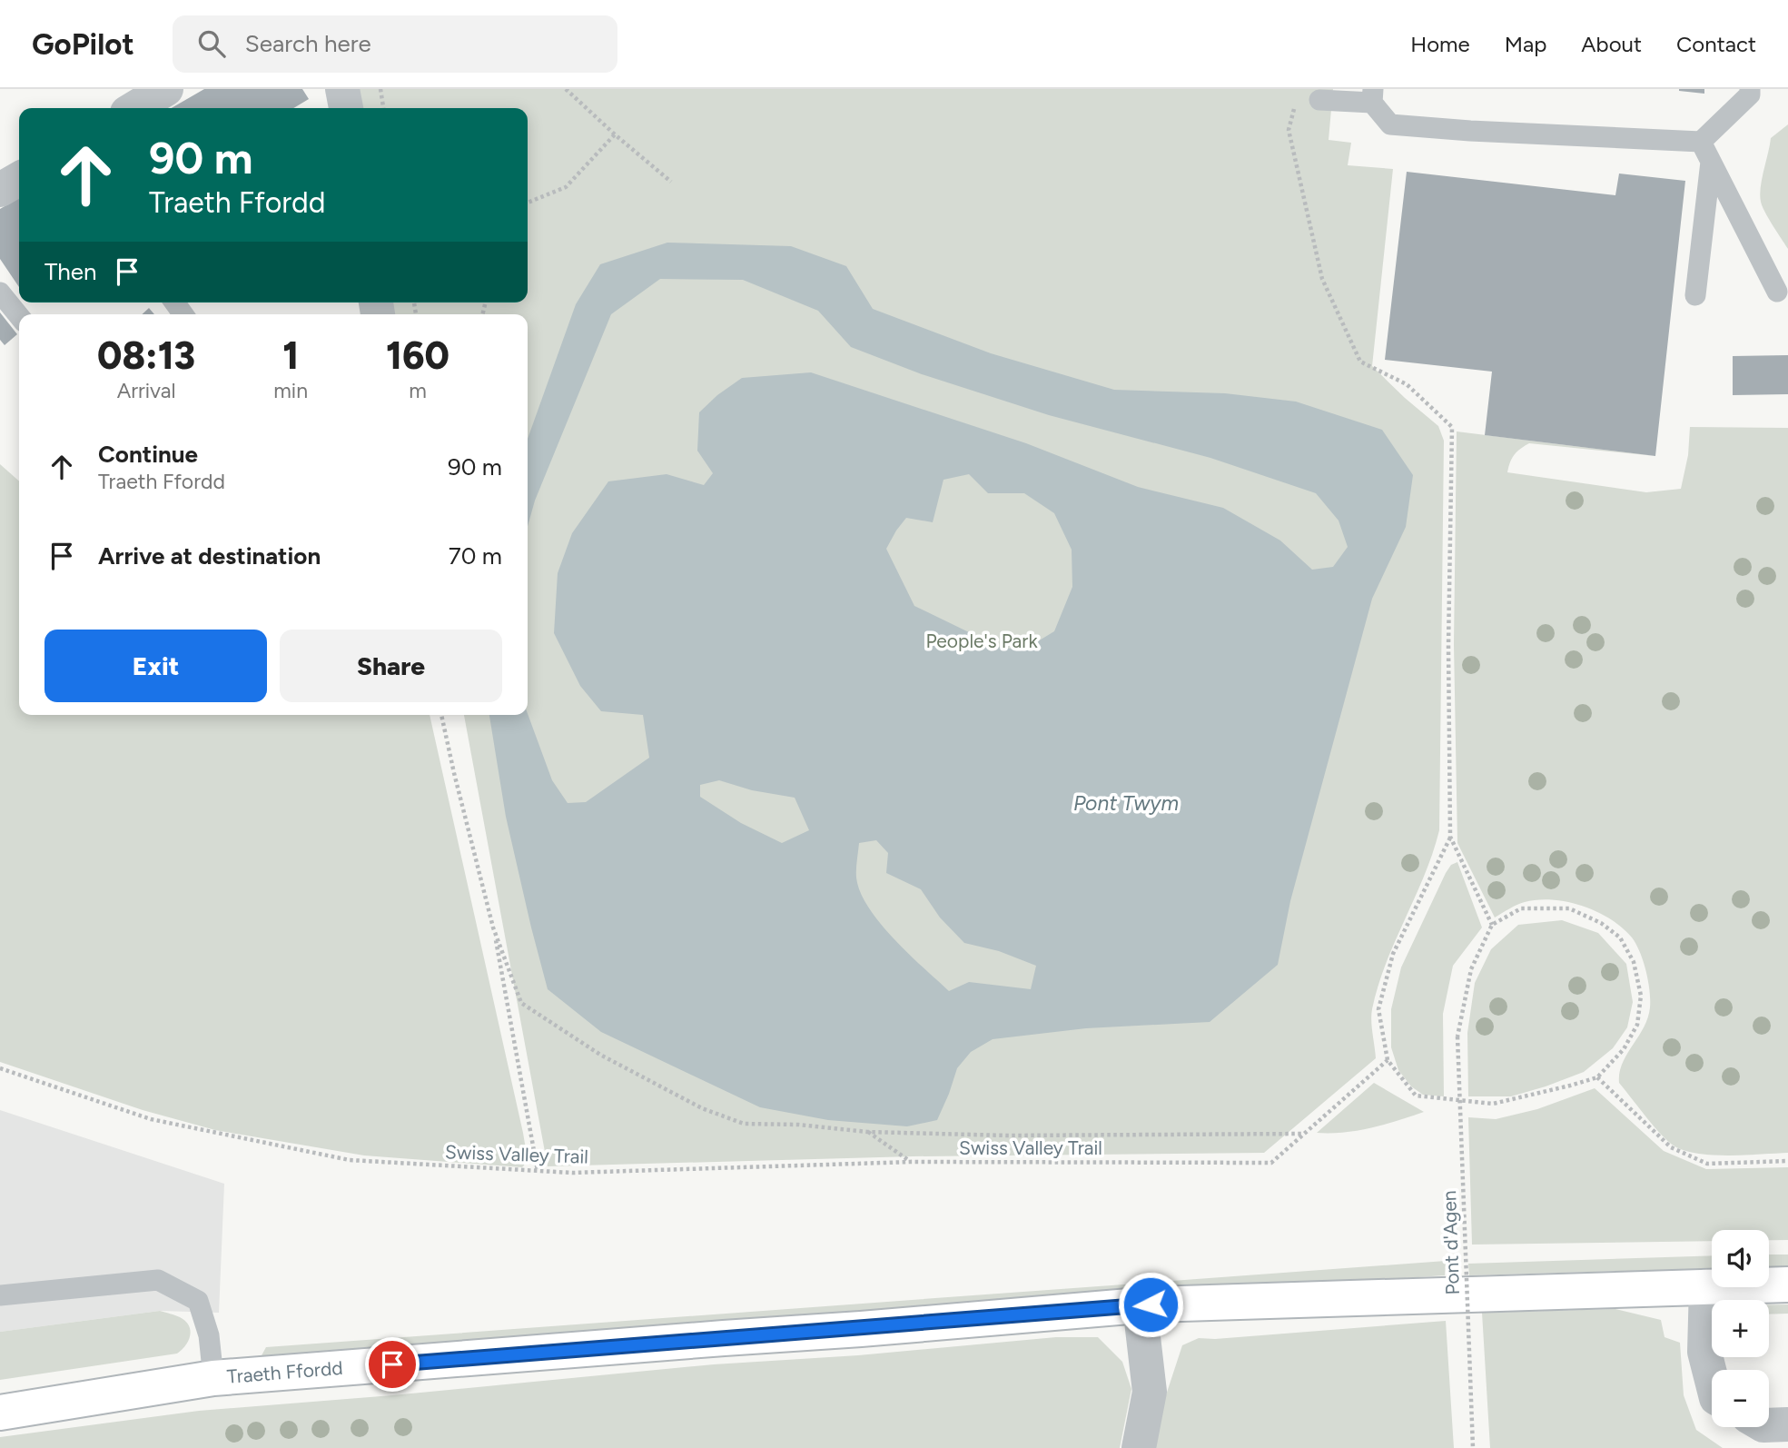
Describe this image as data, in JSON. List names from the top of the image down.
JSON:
{
  "streets": {
    "main road": ["Traeth Ffordd"],
    "path": ["Swiss Valley Trail", "Pont d'Agen"]
  },
  "water": ["Pont Twym"],
  "parks": ["People's Park"],
  "page": {
    "header": "GoPilot",
    "search": "Search here",
    "nav": [
      "Home",
      "Map",
      "About",
      "Contact"
    ],
    "turn": ["90 m", "Traeth Ffordd"],
    "then": "Then",
    "eta": [
      "08:13",
      "Arrival",
      "1",
      "min",
      "160",
      "m"
    ],
    "list": [
      {
        "name": "Continue",
        "note": "Traeth Ffordd",
        "value": "90 m"
      },
      {
        "name": "Arrive at destination",
        "value": "70 m"
      }
    ],
    "buttons": ["Exit", "Share"],
    "map_buttons": ["+", "−"]
  }
}
